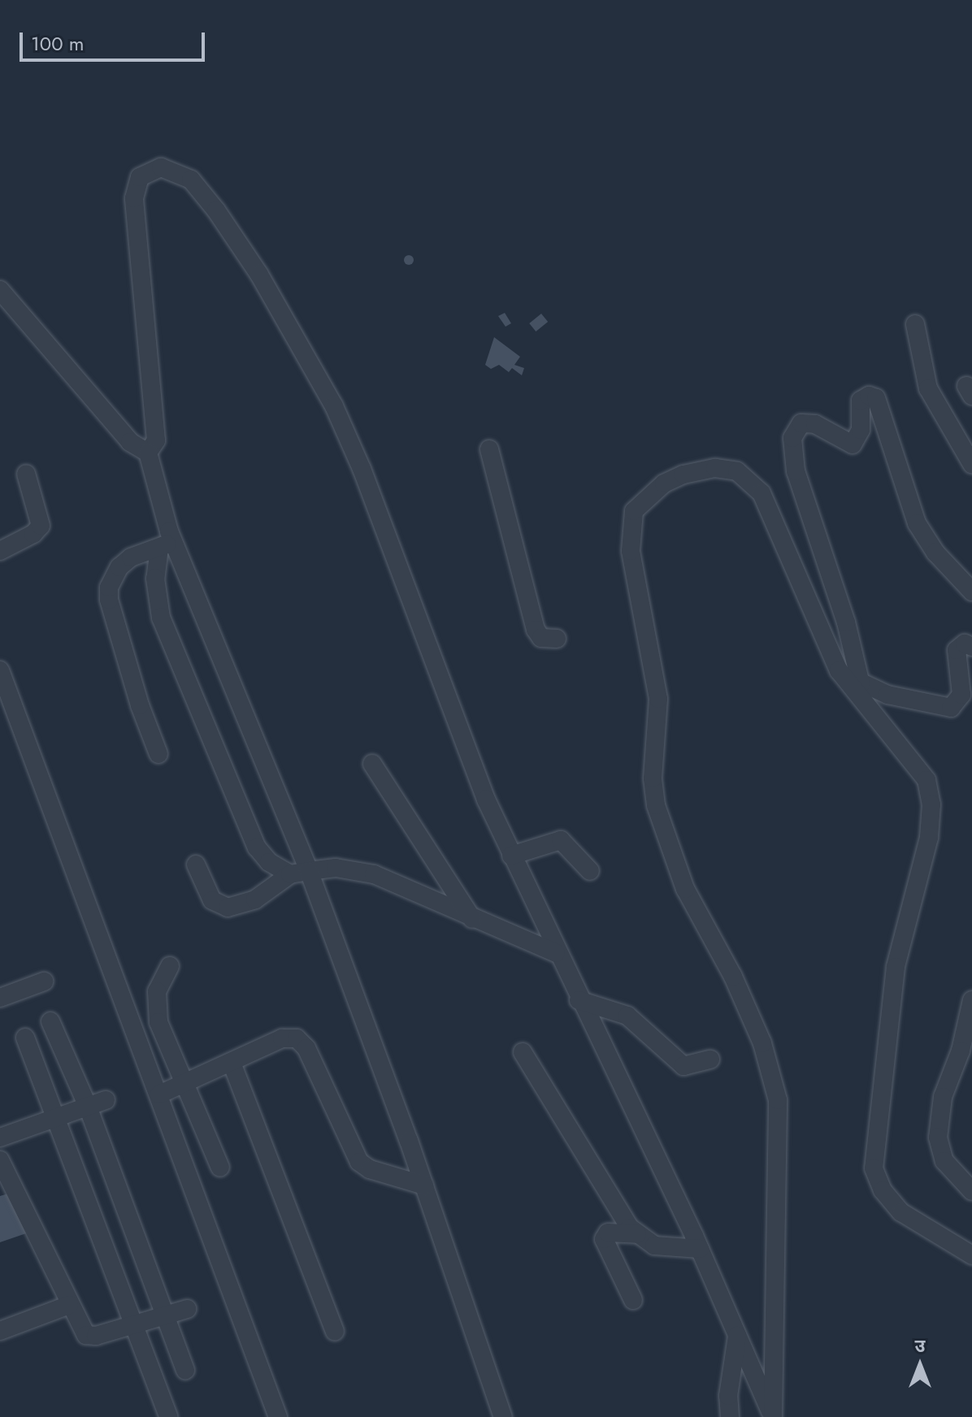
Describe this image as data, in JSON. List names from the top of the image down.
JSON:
{
  "scale_bar": "100 m",
  "north": "top"
}
